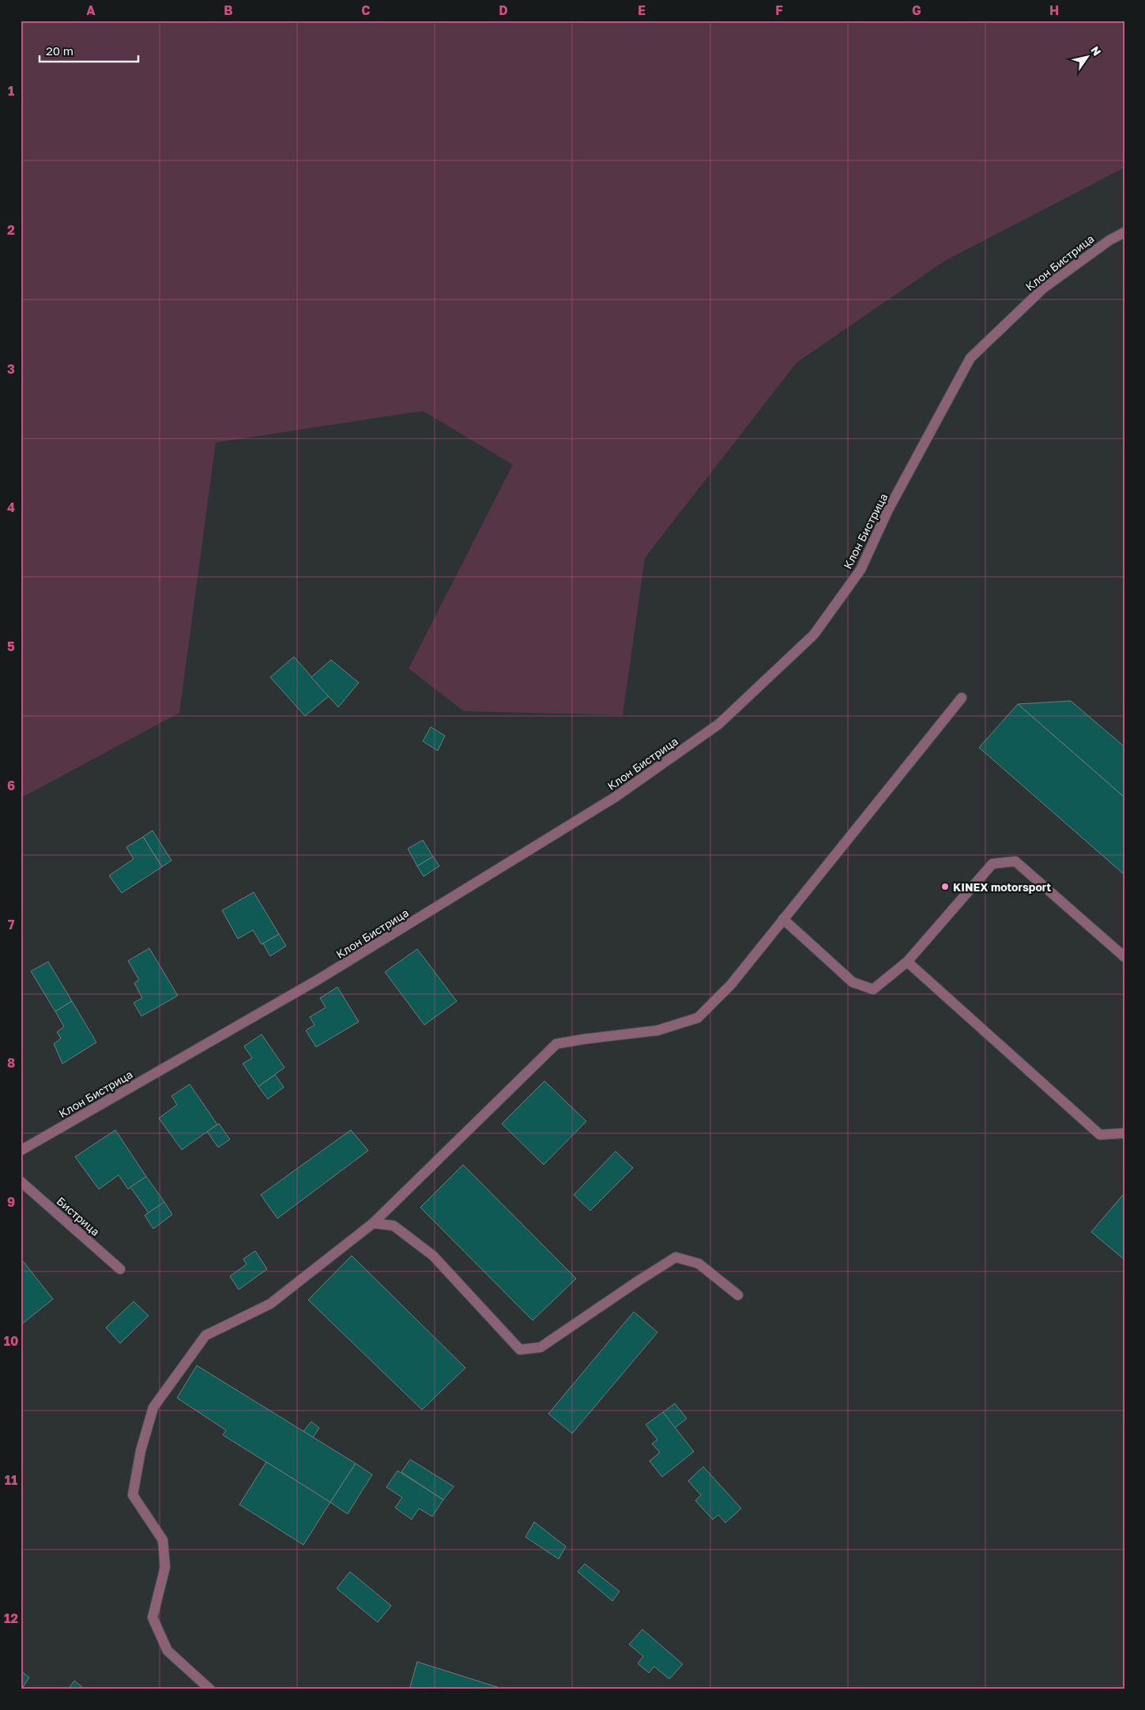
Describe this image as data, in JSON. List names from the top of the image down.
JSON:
{
  "streets": {
    "street": ["Клон Бистрица", "Бистрица"]
  },
  "places": ["KINEX motorsport"],
  "scale_bar": "20 m",
  "north": "top right",
  "grid": {
    "columns": [
      "A",
      "B",
      "C",
      "D",
      "E",
      "F",
      "G",
      "H"
    ],
    "rows": [
      "1",
      "2",
      "3",
      "4",
      "5",
      "6",
      "7",
      "8",
      "9",
      "10",
      "11",
      "12"
    ]
  }
}
